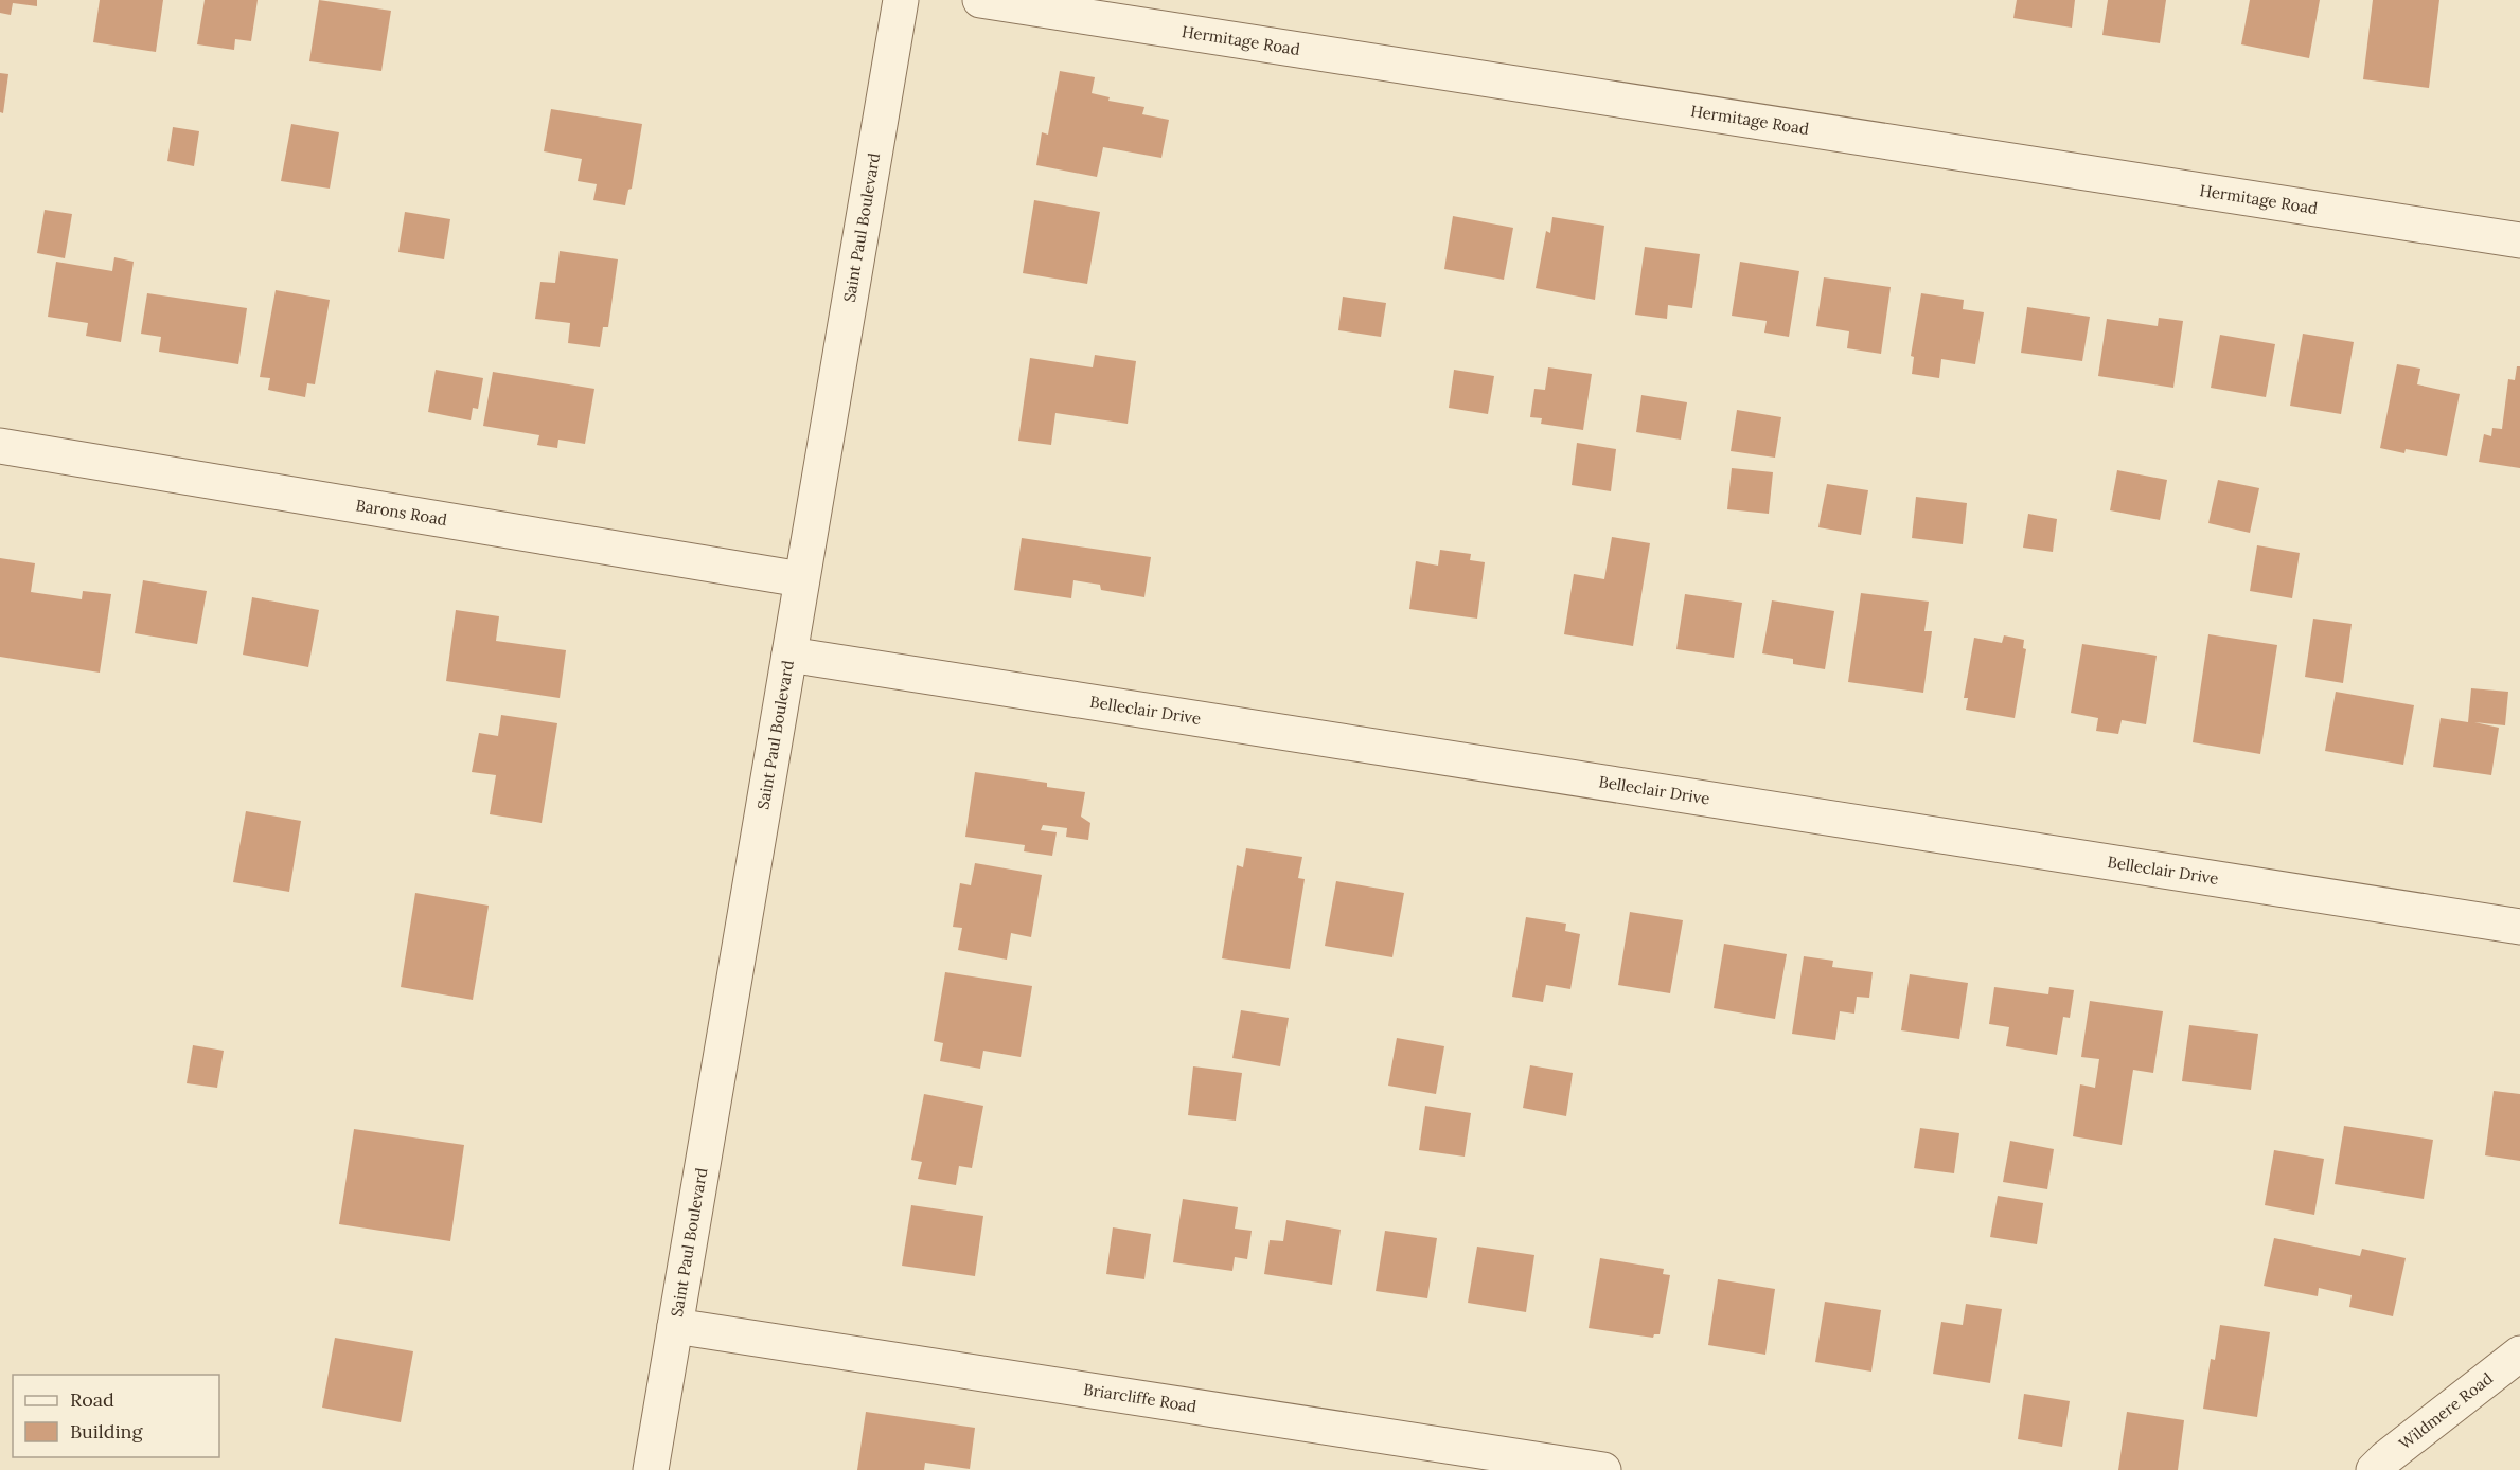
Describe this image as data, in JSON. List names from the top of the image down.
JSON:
{
  "streets": {
    "street": [
      "Hermitage Road",
      "Saint Paul Boulevard",
      "Barons Road",
      "Belleclair Drive",
      "Briarcliffe Road",
      "Wildmere Road"
    ]
  },
  "crossings": [
    ["Saint Paul Boulevard", "Barons Road"],
    ["Saint Paul Boulevard", "Belleclair Drive"],
    ["Saint Paul Boulevard", "Briarcliffe Road"]
  ],
  "legend": ["Road", "Building"]
}
